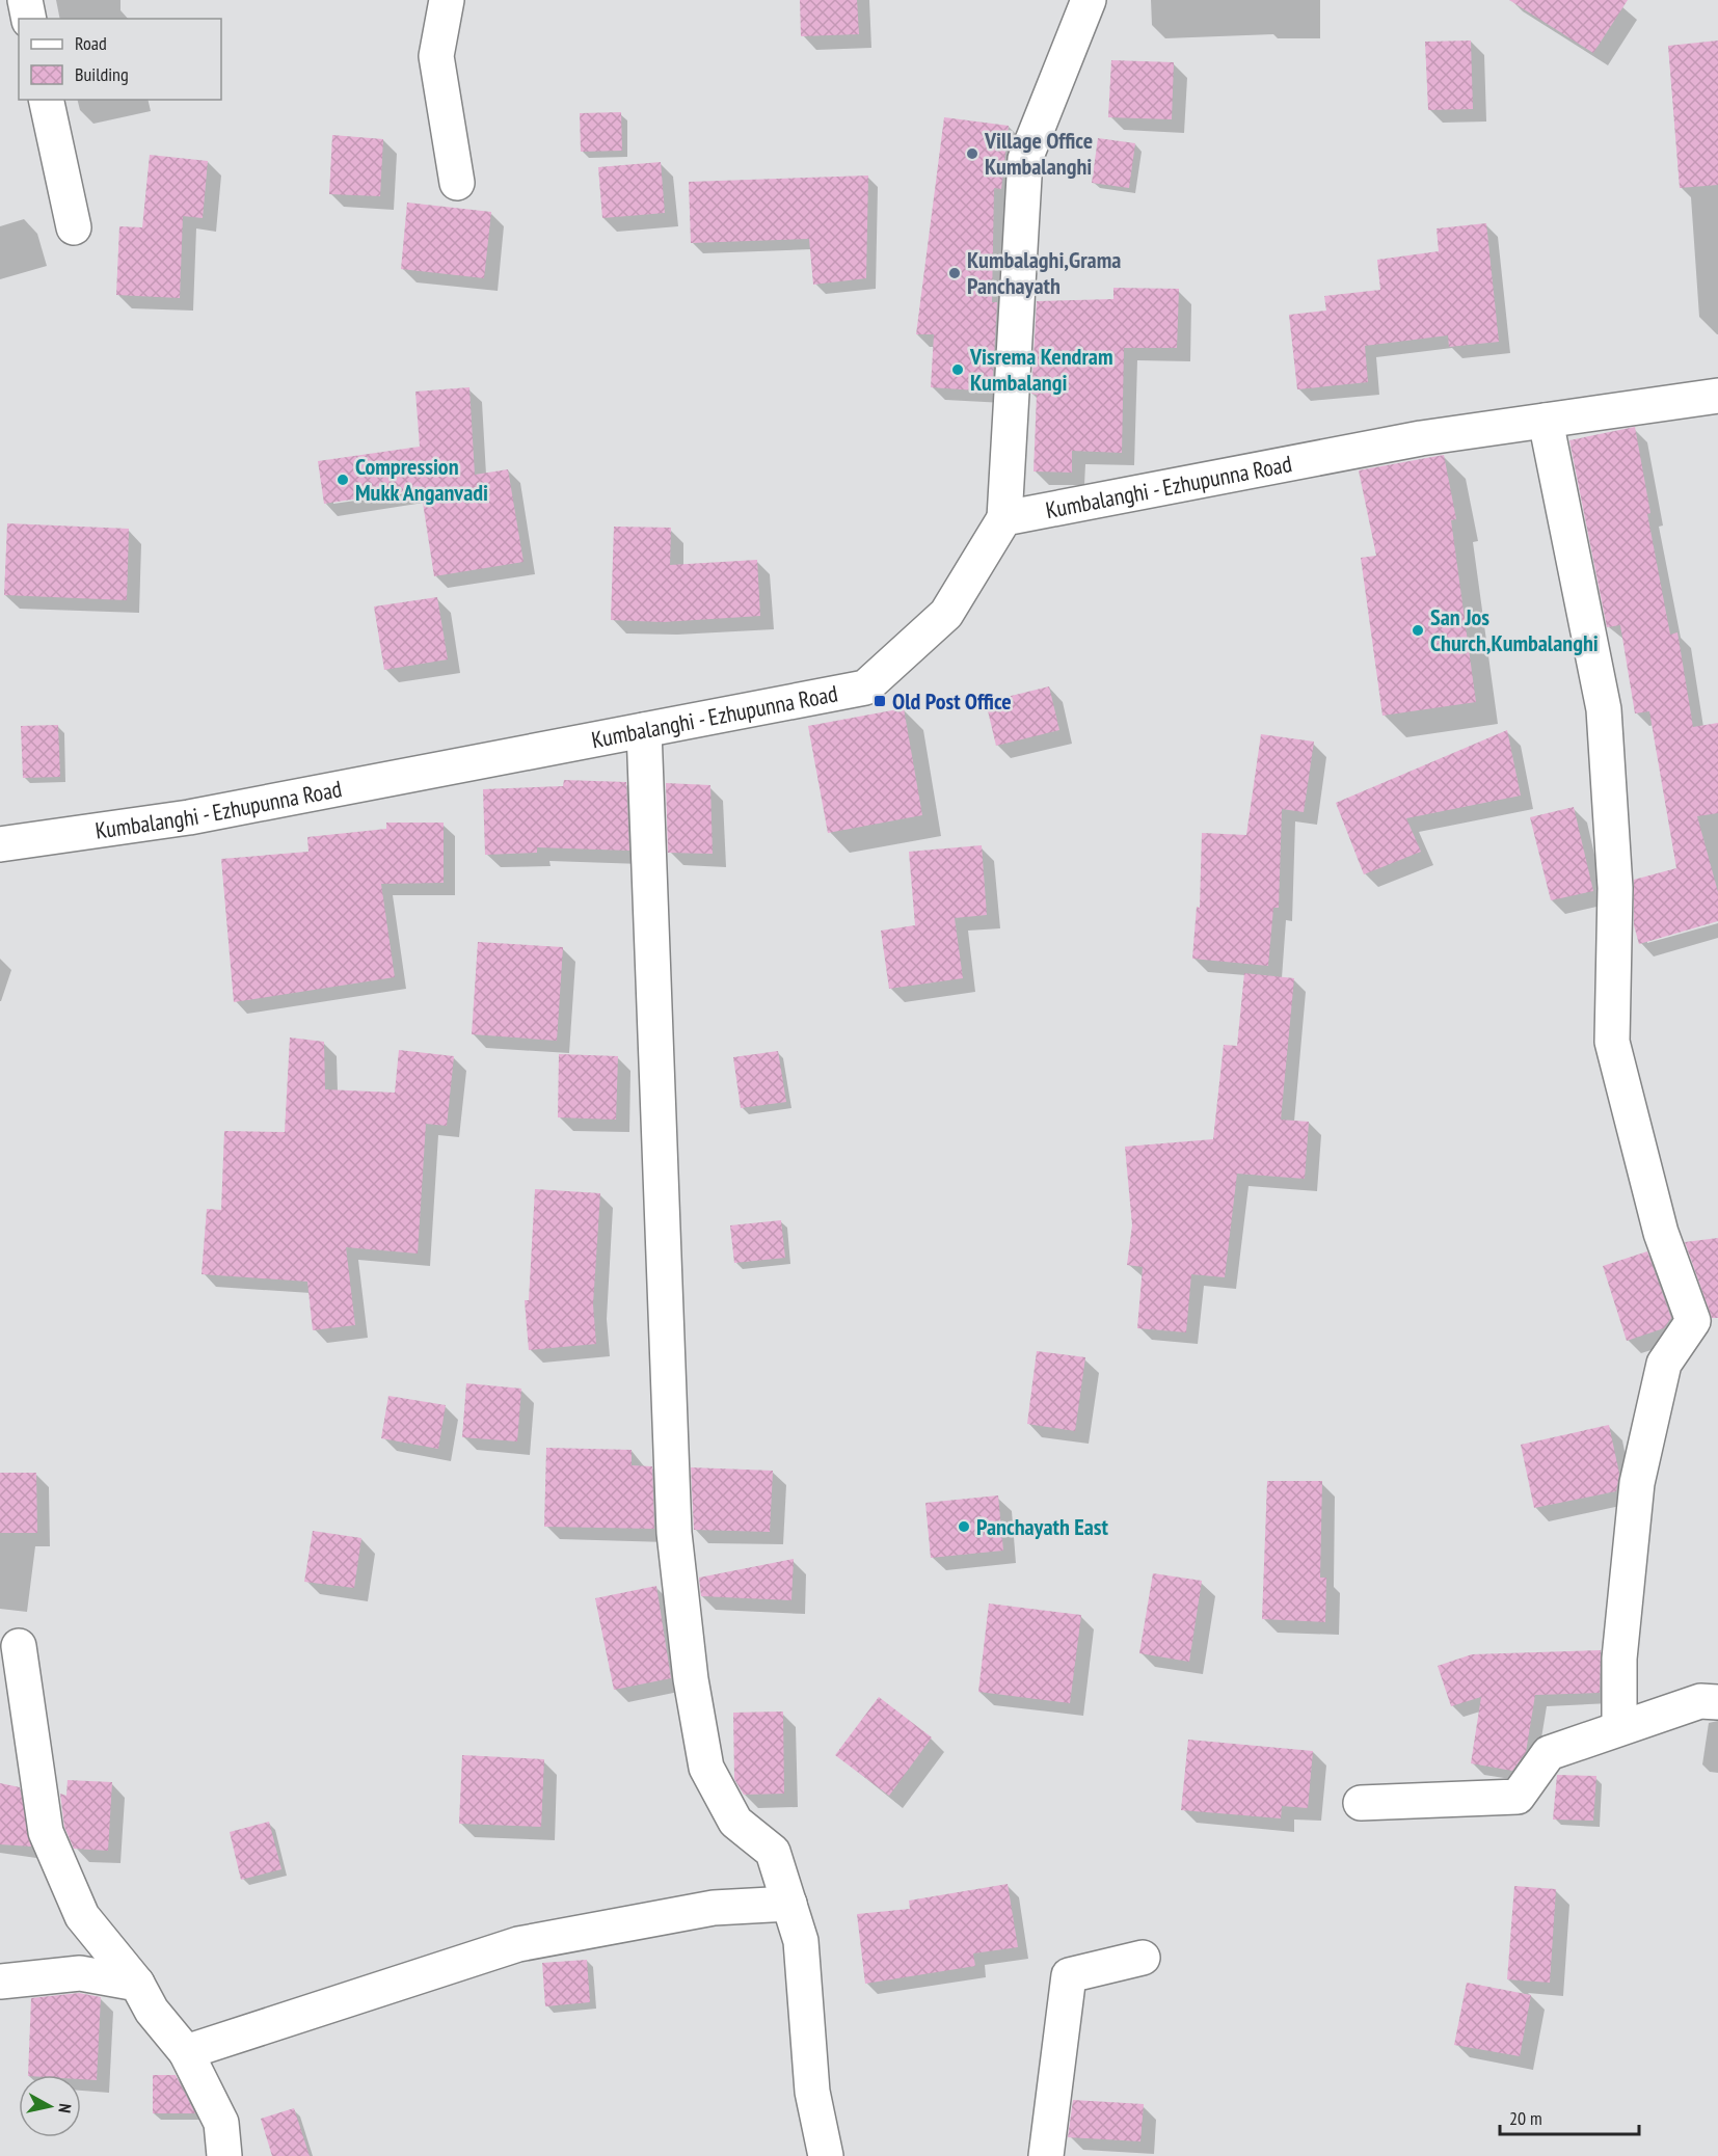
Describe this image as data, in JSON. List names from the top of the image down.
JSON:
{
  "streets": {
    "street": ["Kumbalanghi - Ezhupunna Road"]
  },
  "places": {
    "other": [
      "Village Office Kumbalanghi",
      "Kumbalaghi,Grama Panchayath",
      "Visrema Kendram Kumbalangi",
      "Compression Mukk Anganvadi",
      "San Jos Church,Kumbalanghi",
      "Panchayath East"
    ],
    "transit": ["Old Post Office"]
  },
  "legend": ["Road", "Building"],
  "scale_bar": "20 m",
  "north": "right"
}
